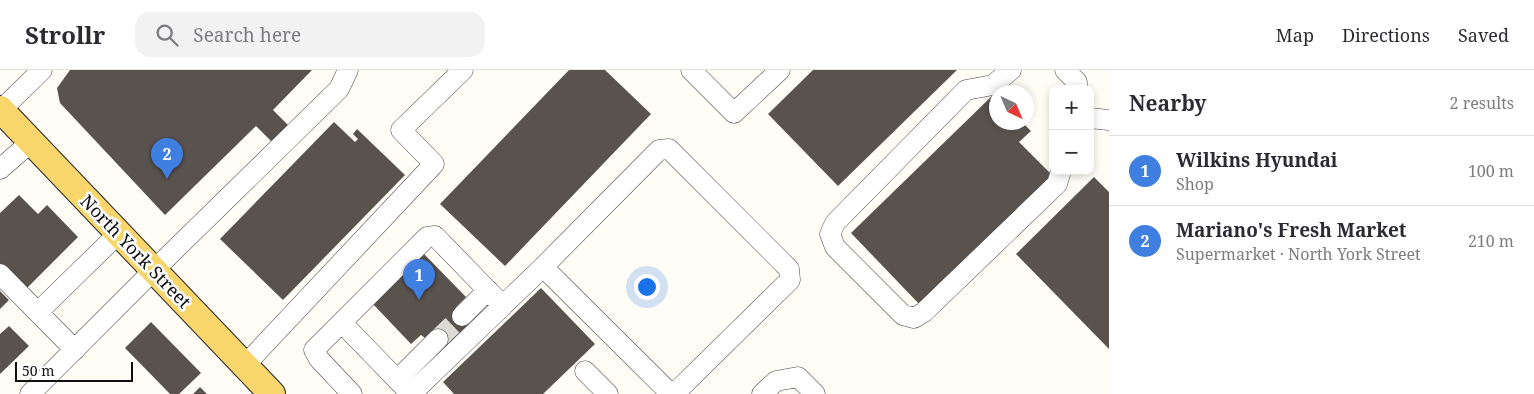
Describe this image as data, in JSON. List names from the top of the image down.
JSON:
{
  "streets": {
    "main road": ["North York Street"]
  },
  "scale_bar": "50 m",
  "north": "bottom right",
  "page": {
    "header": "Strollr",
    "search": "Search here",
    "nav": ["Map", "Directions", "Saved"],
    "heading": ["Nearby", "2 results"],
    "map_buttons": ["+", "−"],
    "list": [
      {
        "mark": "1",
        "name": "Wilkins Hyundai",
        "note": "Shop",
        "value": "100 m"
      },
      {
        "mark": "2",
        "name": "Mariano's Fresh Market",
        "note": "Supermarket · North York Street",
        "value": "210 m"
      }
    ],
    "pins": ["2", "1"],
    "scale": "50 m"
  }
}
